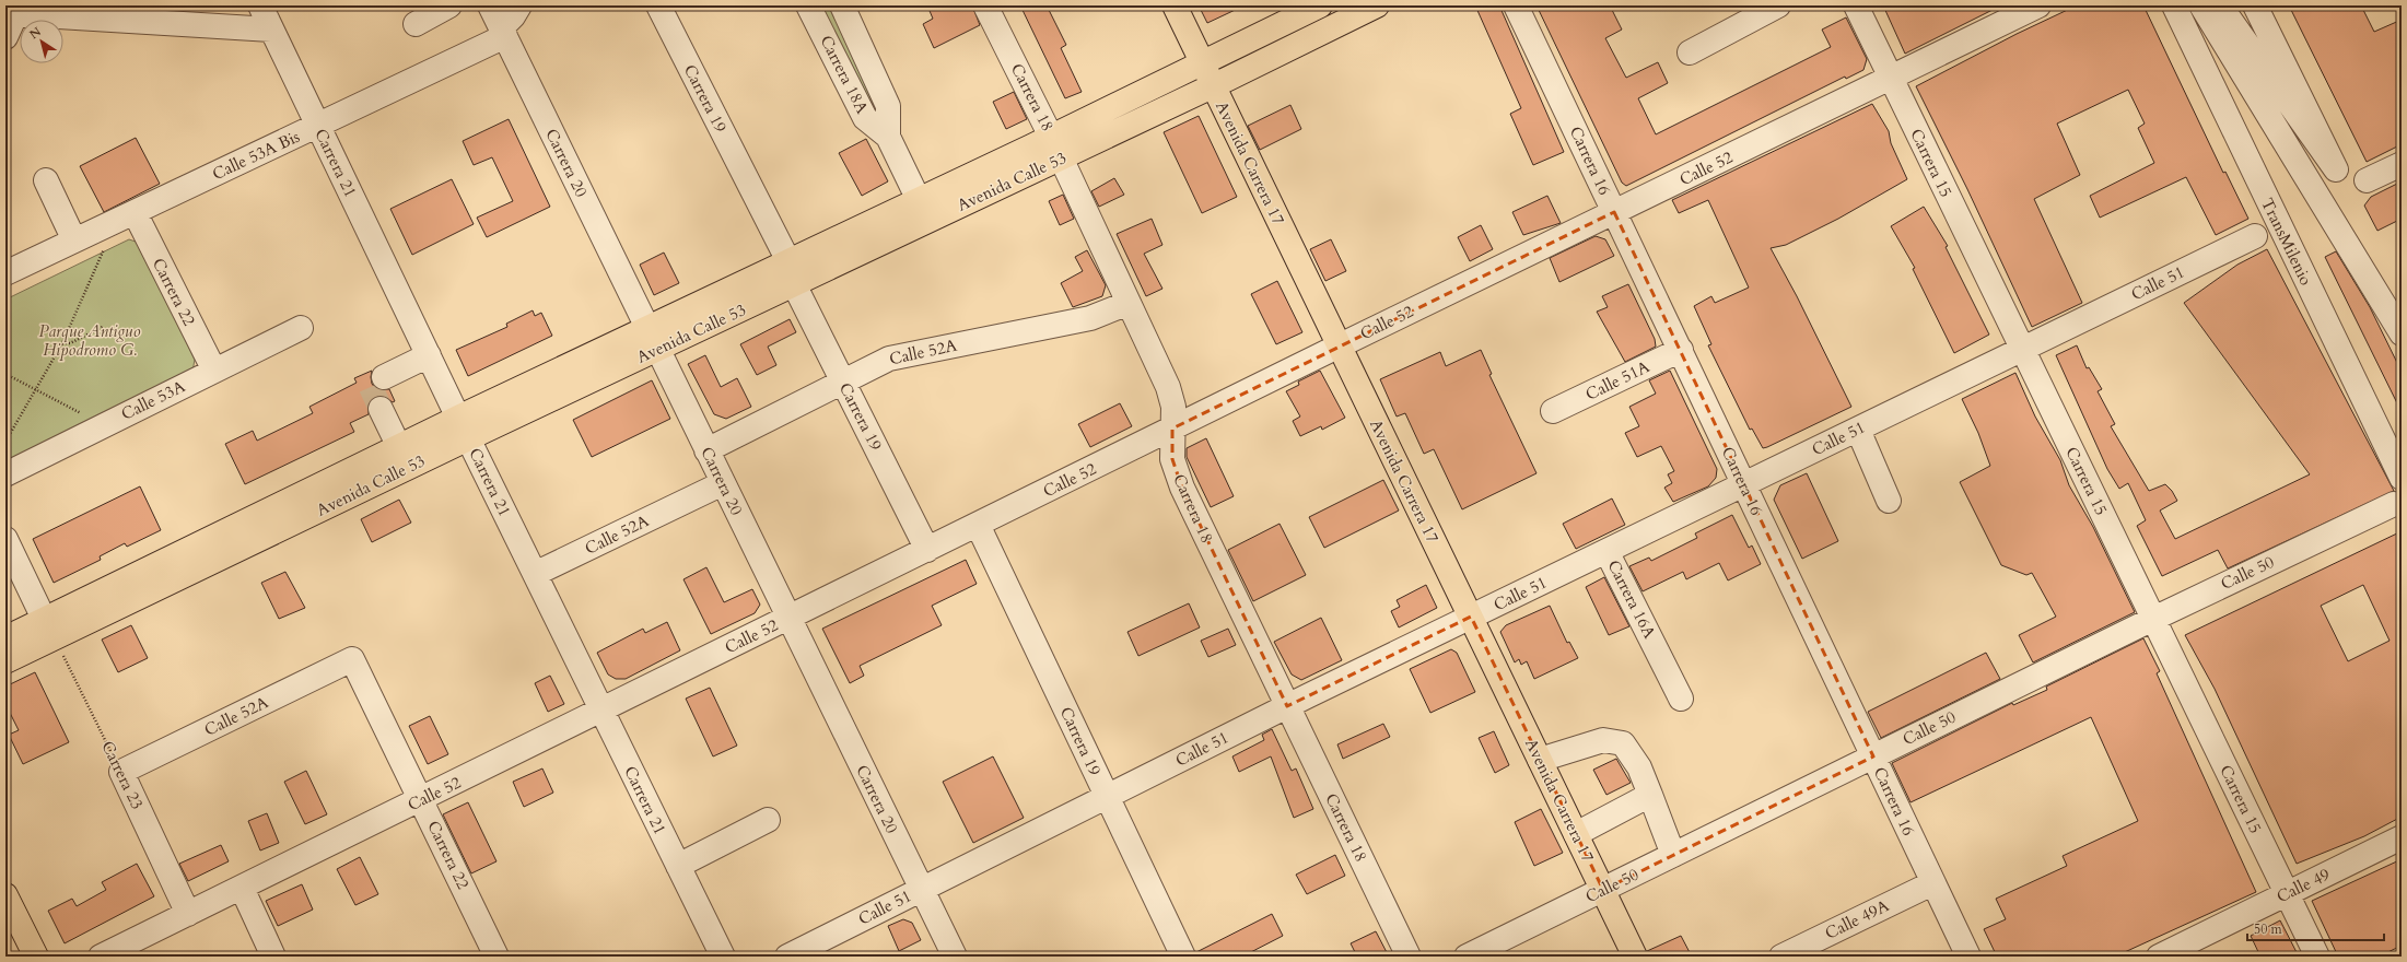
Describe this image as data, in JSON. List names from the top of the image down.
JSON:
{
  "streets": {
    "main road": ["Avenida Carrera 17", "Avenida Calle 53"],
    "street": [
      "Carrera 18A",
      "Carrera 18",
      "Carrera 19",
      "Calle 53A Bis",
      "Carrera 16",
      "Carrera 21",
      "Carrera 20",
      "Carrera 15",
      "Calle 52",
      "TransMilenio",
      "Calle 51",
      "Carrera 22",
      "Calle 52A",
      "Calle 51A",
      "Calle 53A",
      "Calle 50",
      "Carrera 16A",
      "Carrera 23",
      "Calle 49",
      "Calle 49A"
    ]
  },
  "crossings": [
    ["Carrera 18A", "Avenida Calle 53"],
    ["Carrera 18", "Calle 52"],
    ["Carrera 18", "Avenida Calle 53"],
    ["Carrera 18", "Calle 51"],
    ["Carrera 18", "Calle 52A"],
    ["Carrera 19", "Calle 52"],
    ["Carrera 19", "Avenida Calle 53"],
    ["Carrera 19", "Calle 51"],
    ["Carrera 19", "Calle 52A"],
    ["Calle 53A Bis", "Carrera 21"],
    ["Calle 53A Bis", "Carrera 20"],
    ["Calle 53A Bis", "Carrera 22"],
    ["Carrera 16", "Calle 52"],
    ["Carrera 16", "Calle 51"],
    ["Carrera 16", "Calle 51A"],
    ["Carrera 16", "Calle 50"],
    ["Carrera 16", "Calle 49A"],
    ["Carrera 21", "Calle 52"],
    ["Carrera 21", "Avenida Calle 53"],
    ["Carrera 21", "Calle 52A"],
    ["Carrera 20", "Calle 52"],
    ["Carrera 20", "Avenida Calle 53"],
    ["Carrera 20", "Calle 51"],
    ["Carrera 20", "Calle 52A"],
    ["Avenida Carrera 17", "Calle 52"],
    ["Avenida Carrera 17", "Avenida Calle 53"],
    ["Avenida Carrera 17", "Calle 51"],
    ["Avenida Carrera 17", "Calle 50"],
    ["Carrera 15", "Calle 52"],
    ["Carrera 15", "Calle 51"],
    ["Carrera 15", "Calle 50"],
    ["Carrera 15", "Calle 49"],
    ["Calle 52", "Carrera 22"],
    ["Calle 52", "Carrera 23"],
    ["Avenida Calle 53", "Carrera 23"],
    ["Calle 51", "Carrera 16A"],
    ["Carrera 22", "Calle 52A"],
    ["Carrera 22", "Calle 53A"],
    ["Calle 52A", "Carrera 23"]
  ],
  "parks": ["Parque Antiguo Hipodromo G."],
  "scale_bar": "50 m",
  "north": "top left"
}
